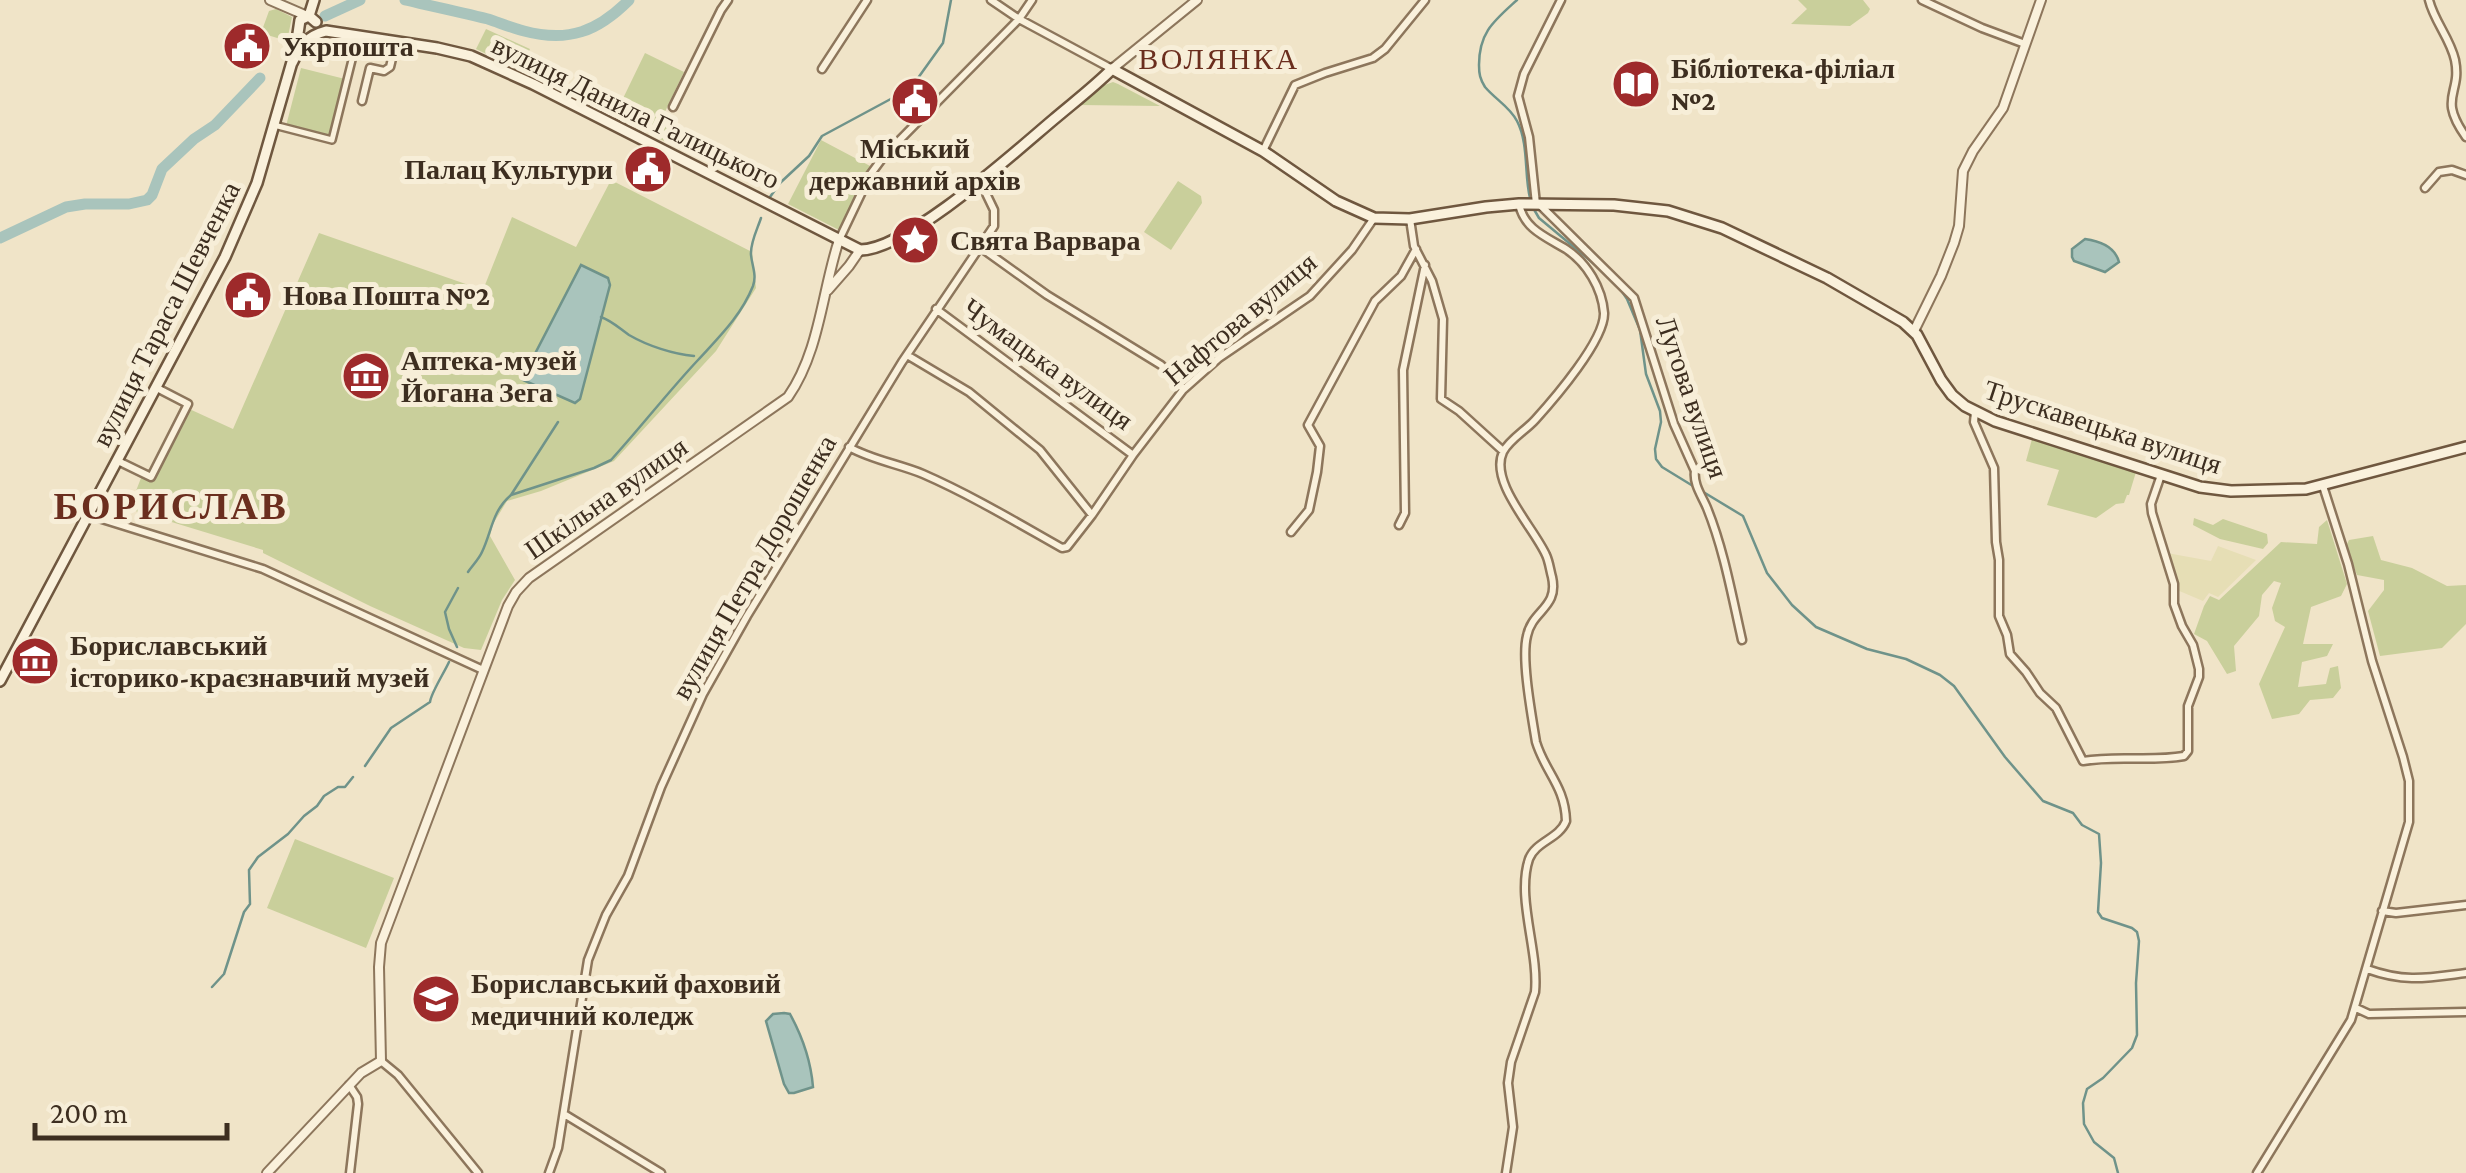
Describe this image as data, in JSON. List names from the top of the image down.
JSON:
{
  "streets": {
    "main road": ["вулиця Данила Галицького", "вулиця Тараса Шевченка", "Трускавецька вулиця"],
    "street": [
      "Нафтова вулиця",
      "Чумацька вулиця",
      "Лугова вулиця",
      "Шкільна вулиця",
      "вулиця Петра Дорошенка"
    ]
  },
  "crossings": [
    ["вулиця Данила Галицького", "Шкільна вулиця"],
    ["Нафтова вулиця", "Чумацька вулиця"],
    ["Нафтова вулиця", "Трускавецька вулиця"],
    ["Нафтова вулиця", "вулиця Петра Дорошенка"],
    ["Чумацька вулиця", "вулиця Петра Дорошенка"],
    ["Лугова вулиця", "Трускавецька вулиця"]
  ],
  "districts": ["ВОЛЯНКА", "БОРИСЛАВ"],
  "places": {
    "public building": [
      "Укрпошта",
      "Міський державний архів",
      "Палац Культури",
      "Нова Пошта №2"
    ],
    "library": ["Бібліотека-філіал №2"],
    "place": ["Свята Варвара"],
    "museum": ["Аптека-музей Йогана Зега", "Бориславський історико-краєзнавчий музей"],
    "school or university": ["Бориславський фаховий медичний коледж"]
  },
  "scale_bar": "200 m"
}
